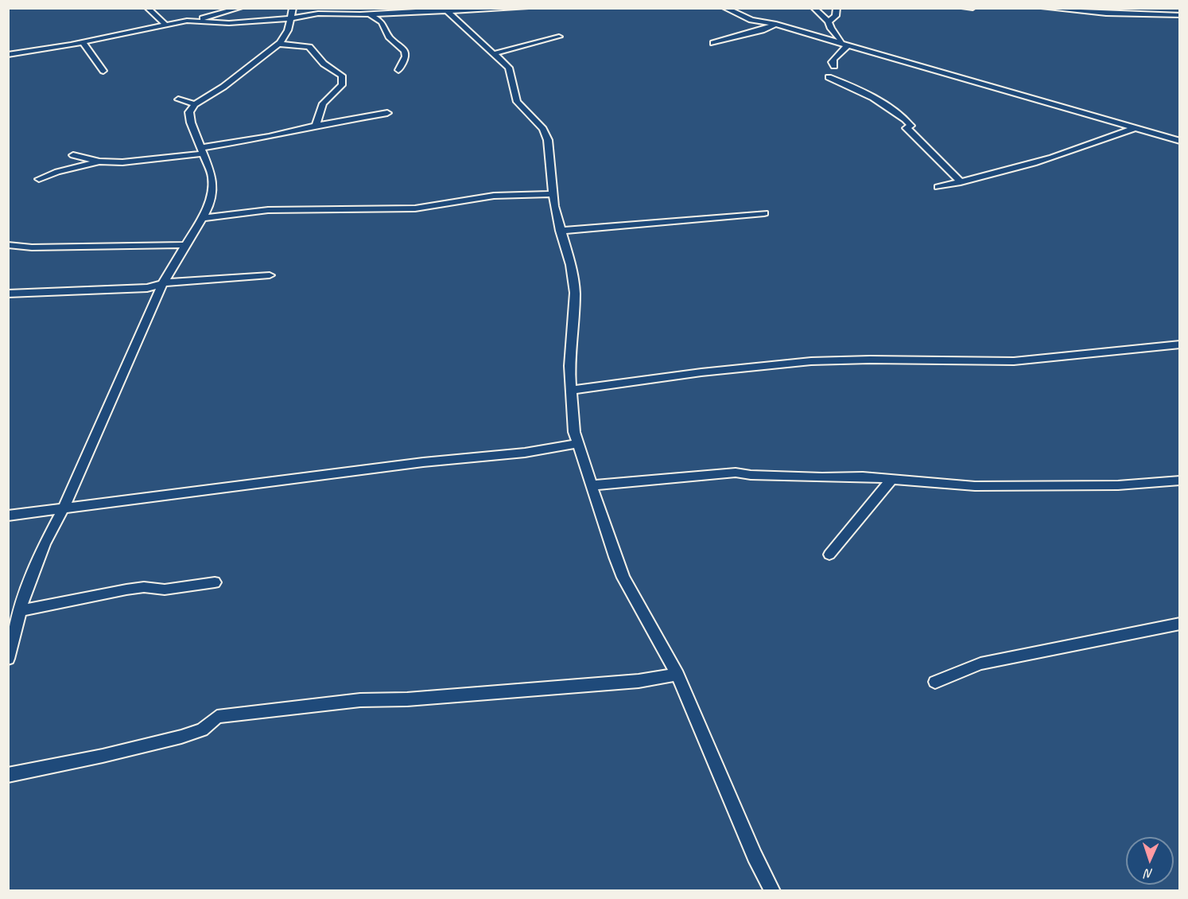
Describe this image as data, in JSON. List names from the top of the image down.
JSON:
{
  "north": "bottom"
}
